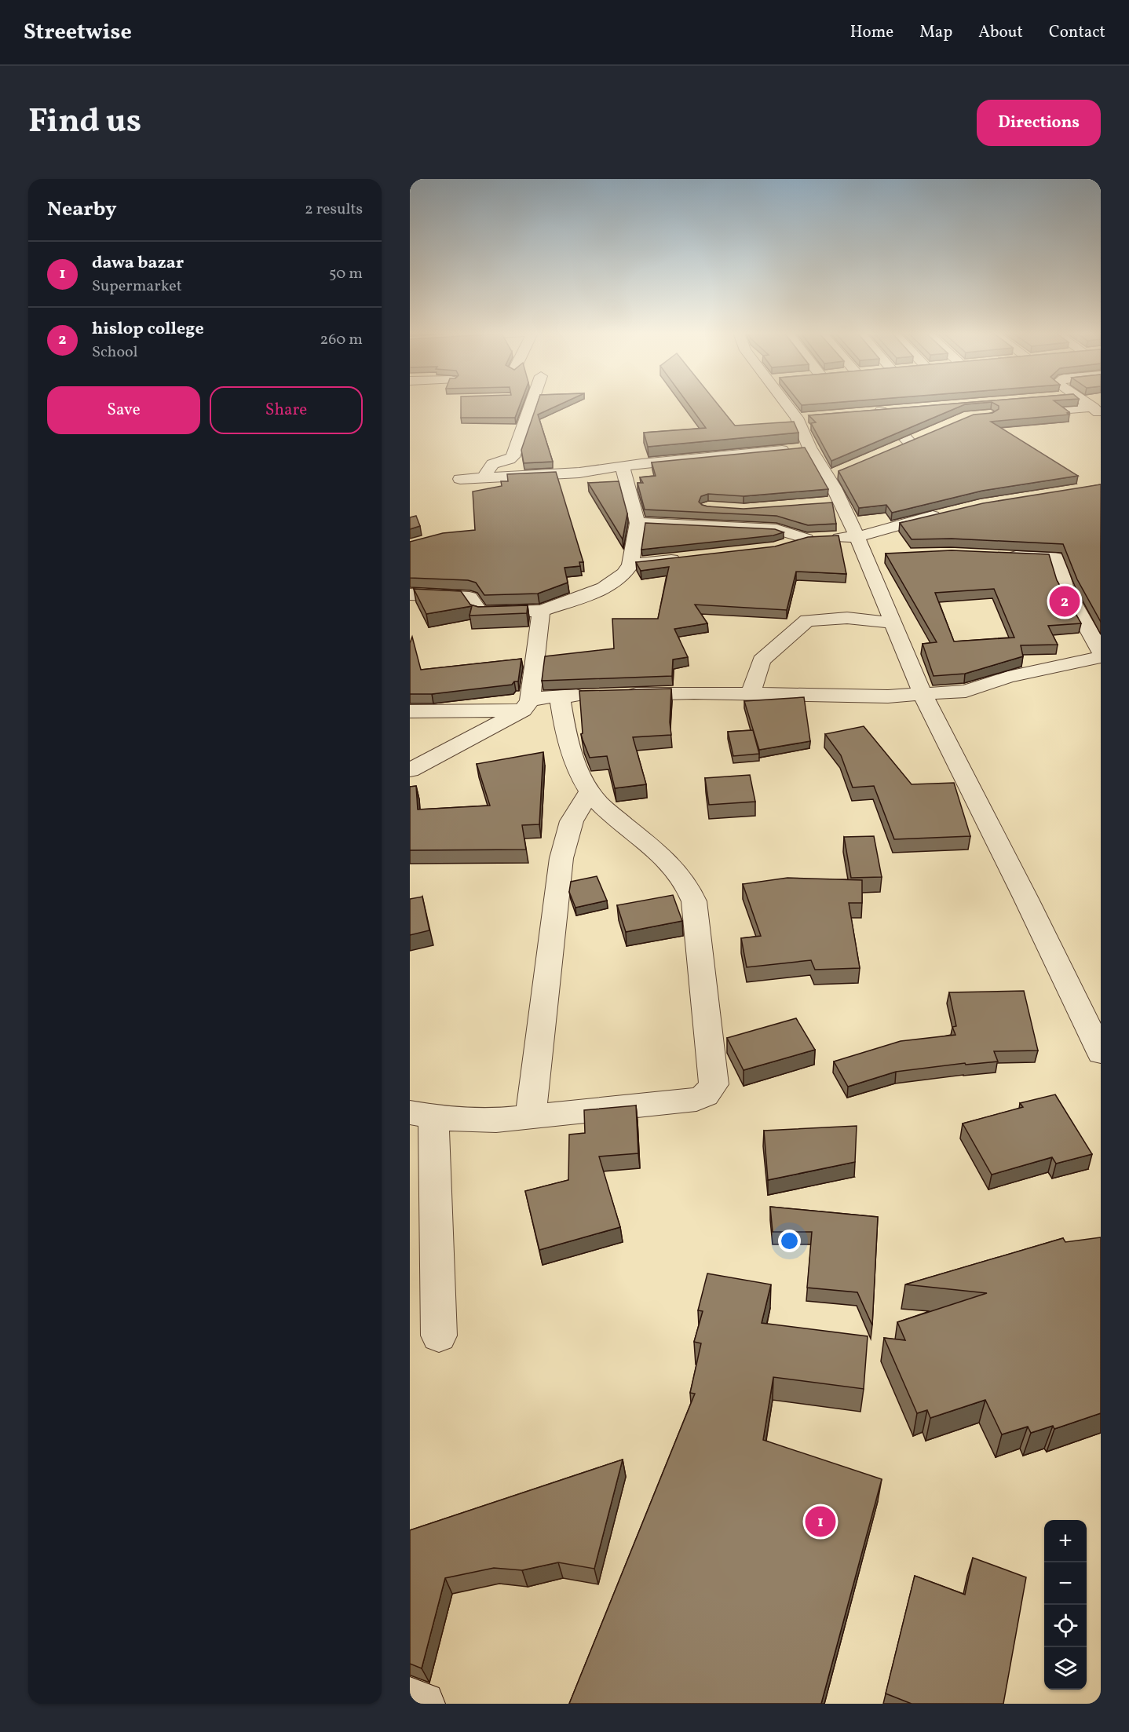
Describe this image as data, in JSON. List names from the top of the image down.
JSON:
{
  "page": {
    "header": "Streetwise",
    "nav": [
      "Home",
      "Map",
      "About",
      "Contact"
    ],
    "title": "Find us",
    "buttons": [
      "Directions",
      ["Save", "Share"]
    ],
    "heading": ["Nearby", "2 results"],
    "list": [
      {
        "mark": "1",
        "name": "dawa bazar",
        "note": "Supermarket",
        "value": "50 m"
      },
      {
        "mark": "2",
        "name": "hislop college",
        "note": "School",
        "value": "260 m"
      }
    ],
    "pins": ["2", "1"],
    "map_buttons": ["+", "−"]
  }
}
